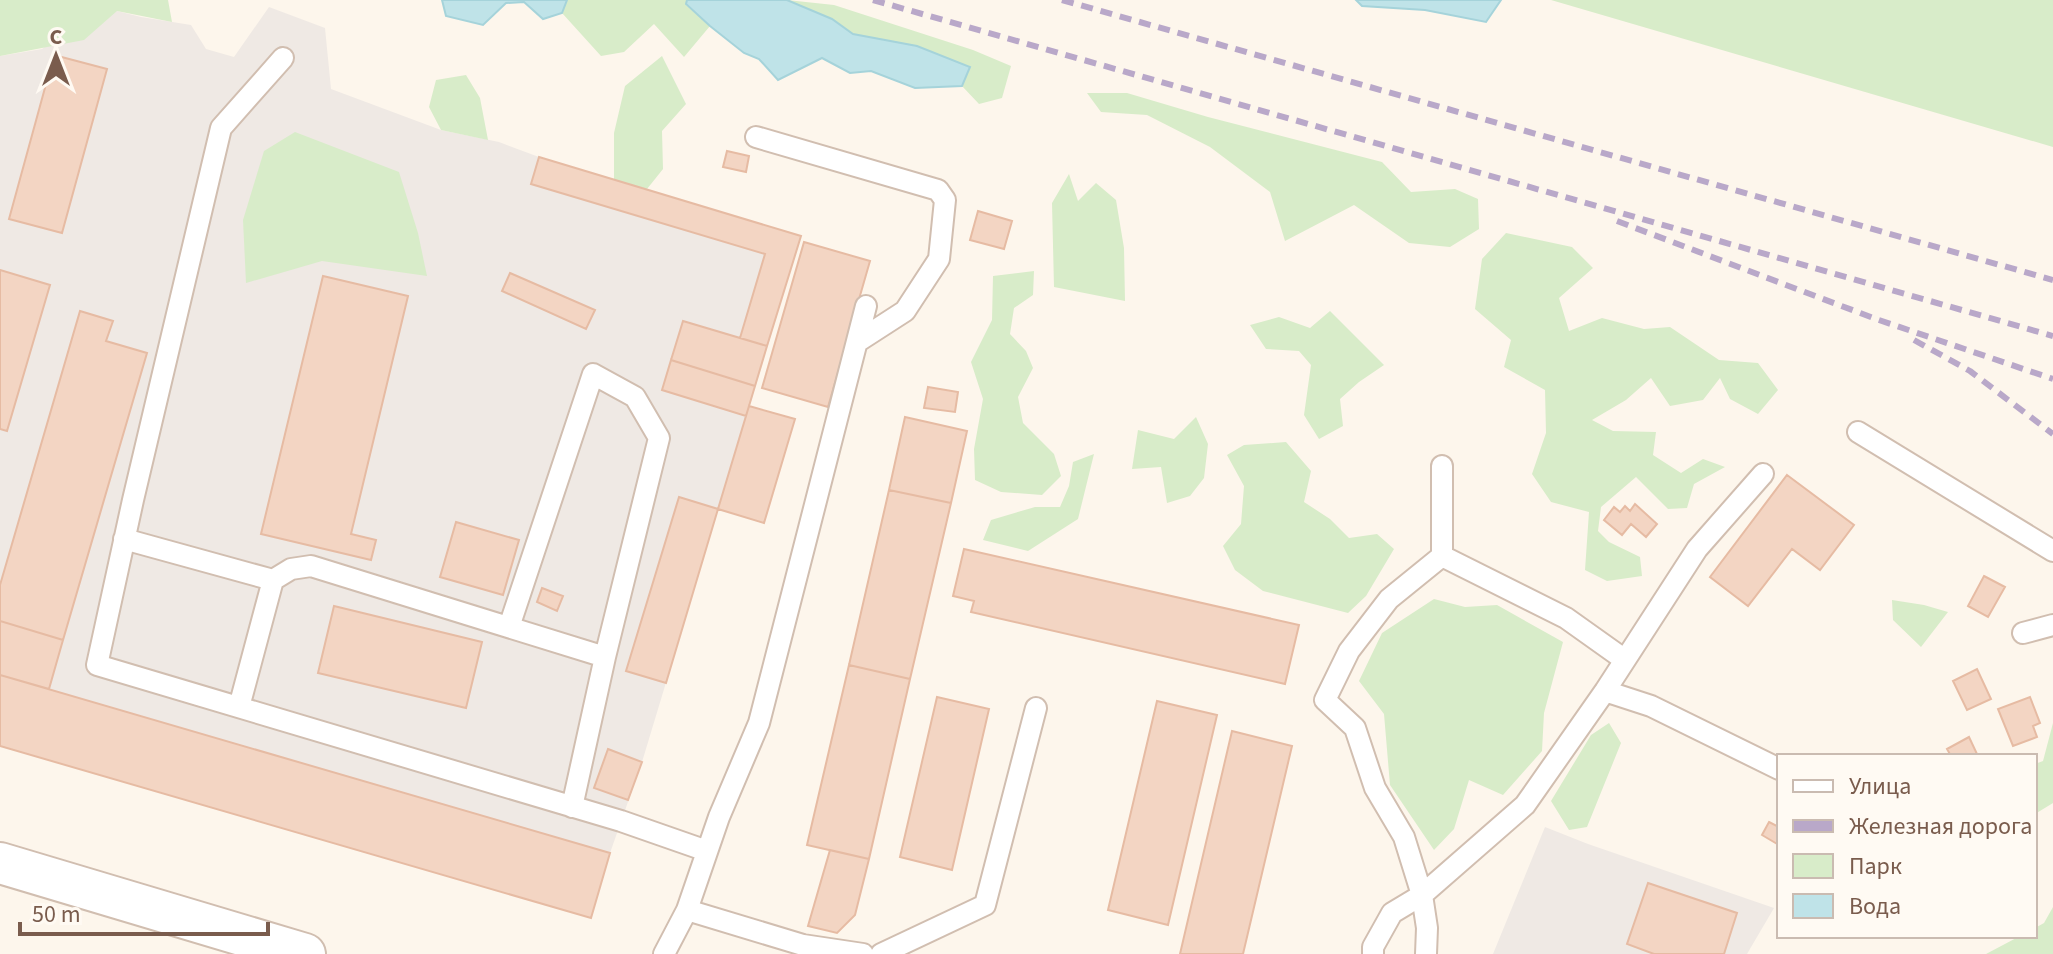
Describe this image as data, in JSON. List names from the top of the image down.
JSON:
{
  "legend": [
    "Улица",
    "Железная дорога",
    "Парк",
    "Вода"
  ],
  "scale_bar": "50 m",
  "north": "top"
}
